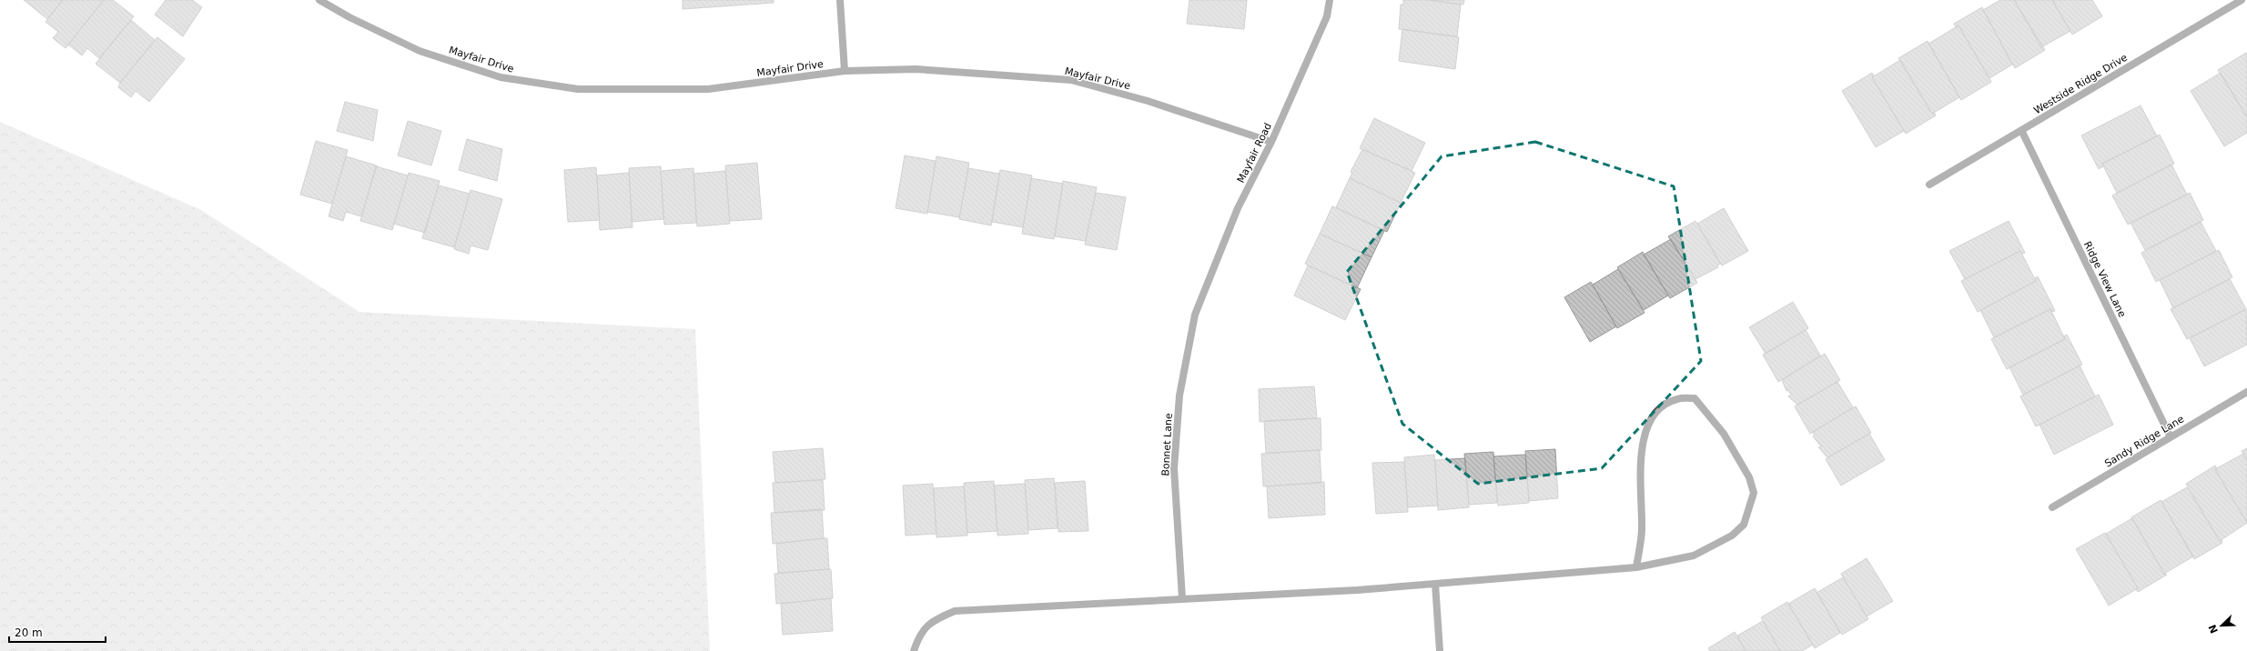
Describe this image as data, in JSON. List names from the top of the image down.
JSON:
{
  "streets": {
    "street": [
      "Mayfair Drive",
      "Westside Ridge Drive",
      "Mayfair Road",
      "Ridge View Lane",
      "Sandy Ridge Lane",
      "Bonnet Lane"
    ]
  },
  "crossings": [
    ["Mayfair Drive", "Mayfair Road"],
    ["Westside Ridge Drive", "Ridge View Lane"],
    ["Mayfair Road", "Bonnet Lane"],
    ["Ridge View Lane", "Sandy Ridge Lane"]
  ],
  "scale_bar": "20 m",
  "north": "bottom left"
}
